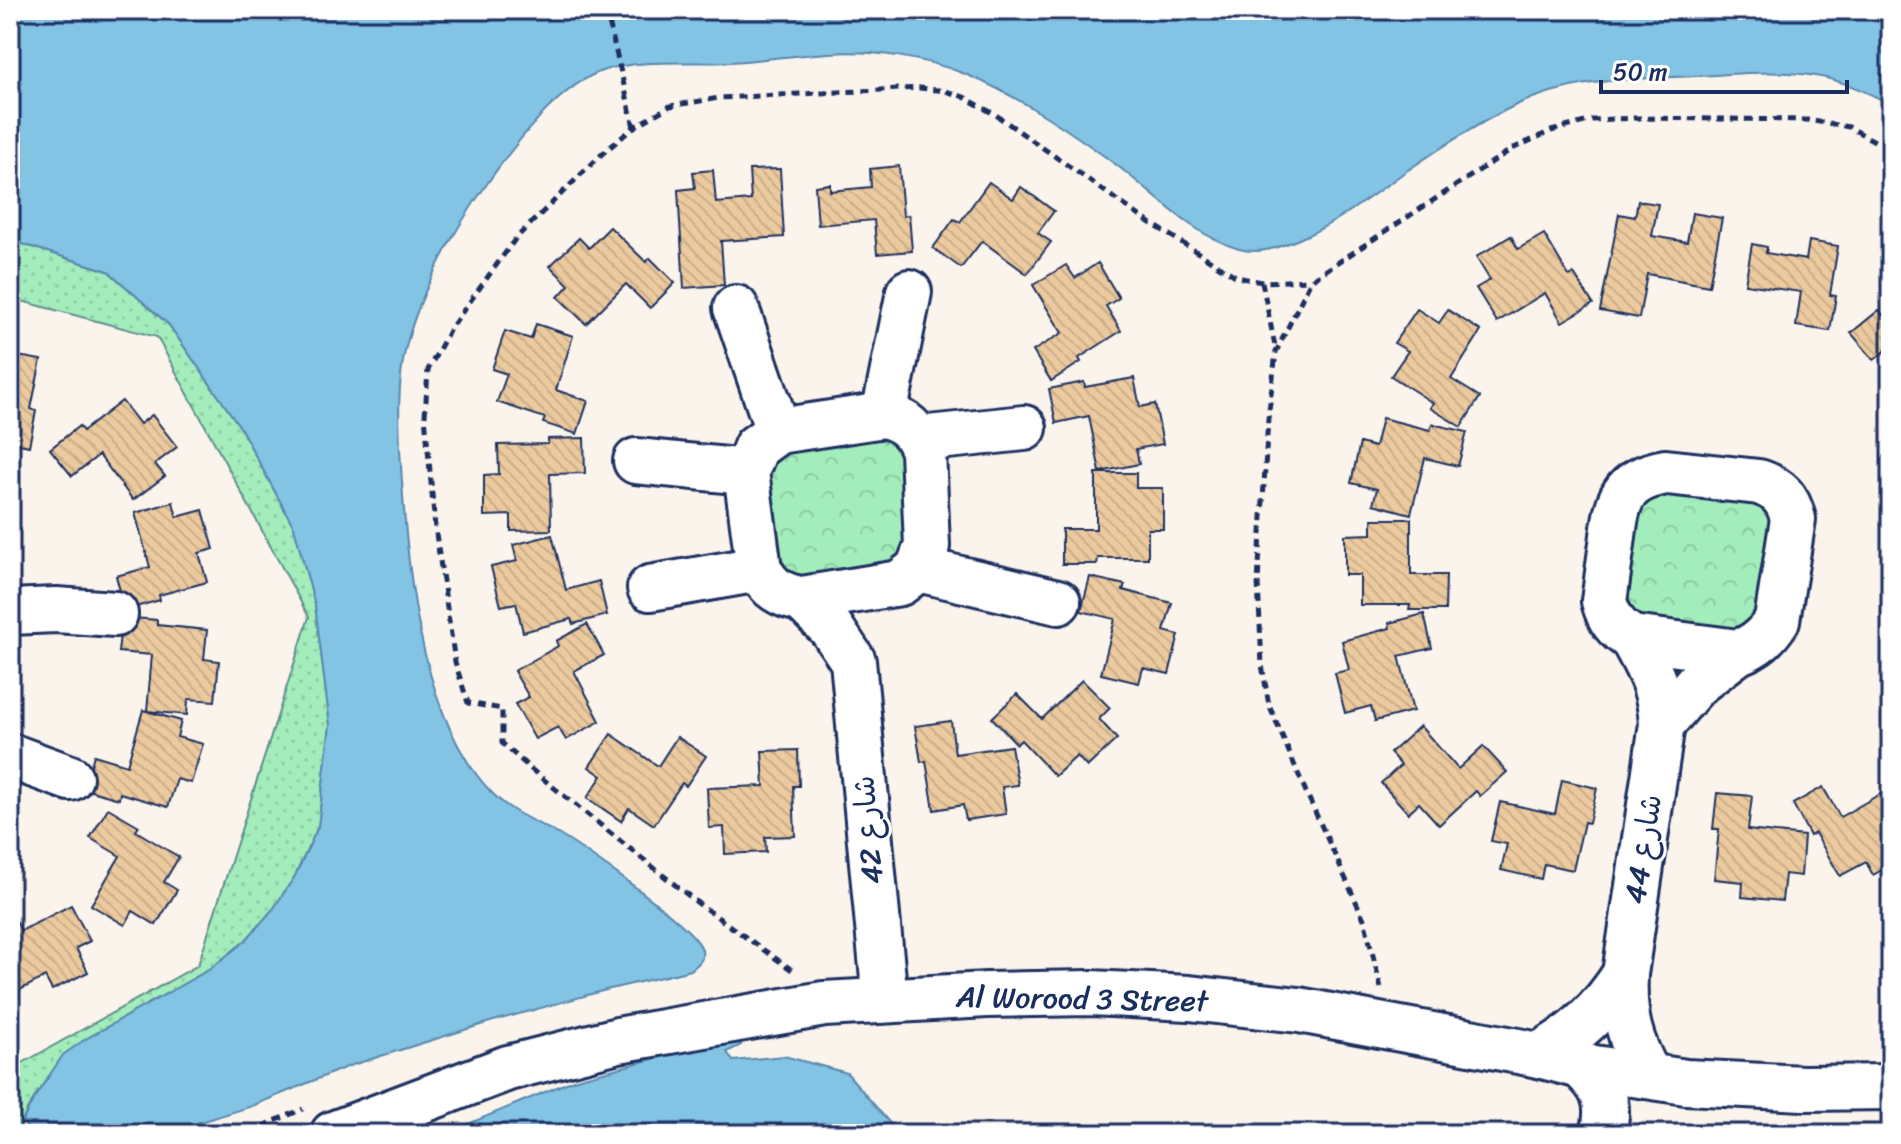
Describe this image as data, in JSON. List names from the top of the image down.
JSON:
{
  "streets": {
    "street": ["شارع 42", "شارع 44", "Al Worood 3 Street"]
  },
  "crossings": [
    ["شارع 42", "Al Worood 3 Street"],
    ["شارع 44", "Al Worood 3 Street"]
  ],
  "scale_bar": "50 m"
}
